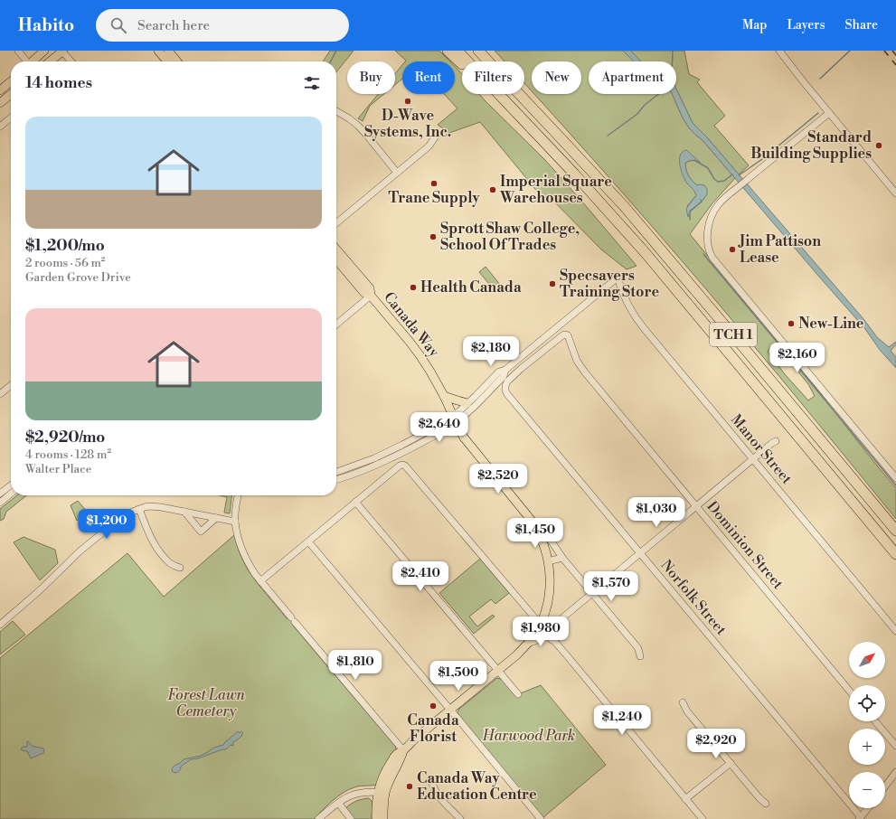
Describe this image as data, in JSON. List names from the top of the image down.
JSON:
{
  "streets": {
    "highway": ["TCH 1"],
    "main road": ["Canada Way"],
    "street": ["Manor Street", "Dominion Street", "Norfolk Street"]
  },
  "crossings": [
    ["Dominion Street", "Norfolk Street"]
  ],
  "parks": ["Forest Lawn Cemetery", "Harwood Park"],
  "places": [
    "D-Wave Systems, Inc.",
    "Standard Building Supplies",
    "Trane Supply",
    "Imperial Square Warehouses",
    "Sprott Shaw College, School Of Trades",
    "Jim Pattison Lease",
    "Specsavers Training Store",
    "Health Canada",
    "New-Line",
    "Canada Florist",
    "Canada Way Education Centre"
  ],
  "north": "top right",
  "page": {
    "header": "Habito",
    "search": "Search here",
    "nav": ["Map", "Layers", "Share"],
    "chip": [
      "Buy",
      "Rent",
      "Filters",
      "New",
      "Apartment"
    ],
    "heading": "14 homes",
    "list": [
      {
        "name": "$1,200/mo",
        "note": "2 rooms · 56 m² · Garden Grove Drive"
      },
      {
        "name": "$2,920/mo",
        "note": "4 rooms · 128 m² · Walter Place"
      }
    ],
    "price": [
      "$2,180",
      "$2,160",
      "$2,640",
      "$2,520",
      "$1,030",
      "$1,200",
      "$1,450",
      "$2,410",
      "$1,570",
      "$1,980",
      "$1,810",
      "$1,500",
      "$1,240",
      "$2,920"
    ],
    "map_buttons": ["+", "−"]
  }
}
